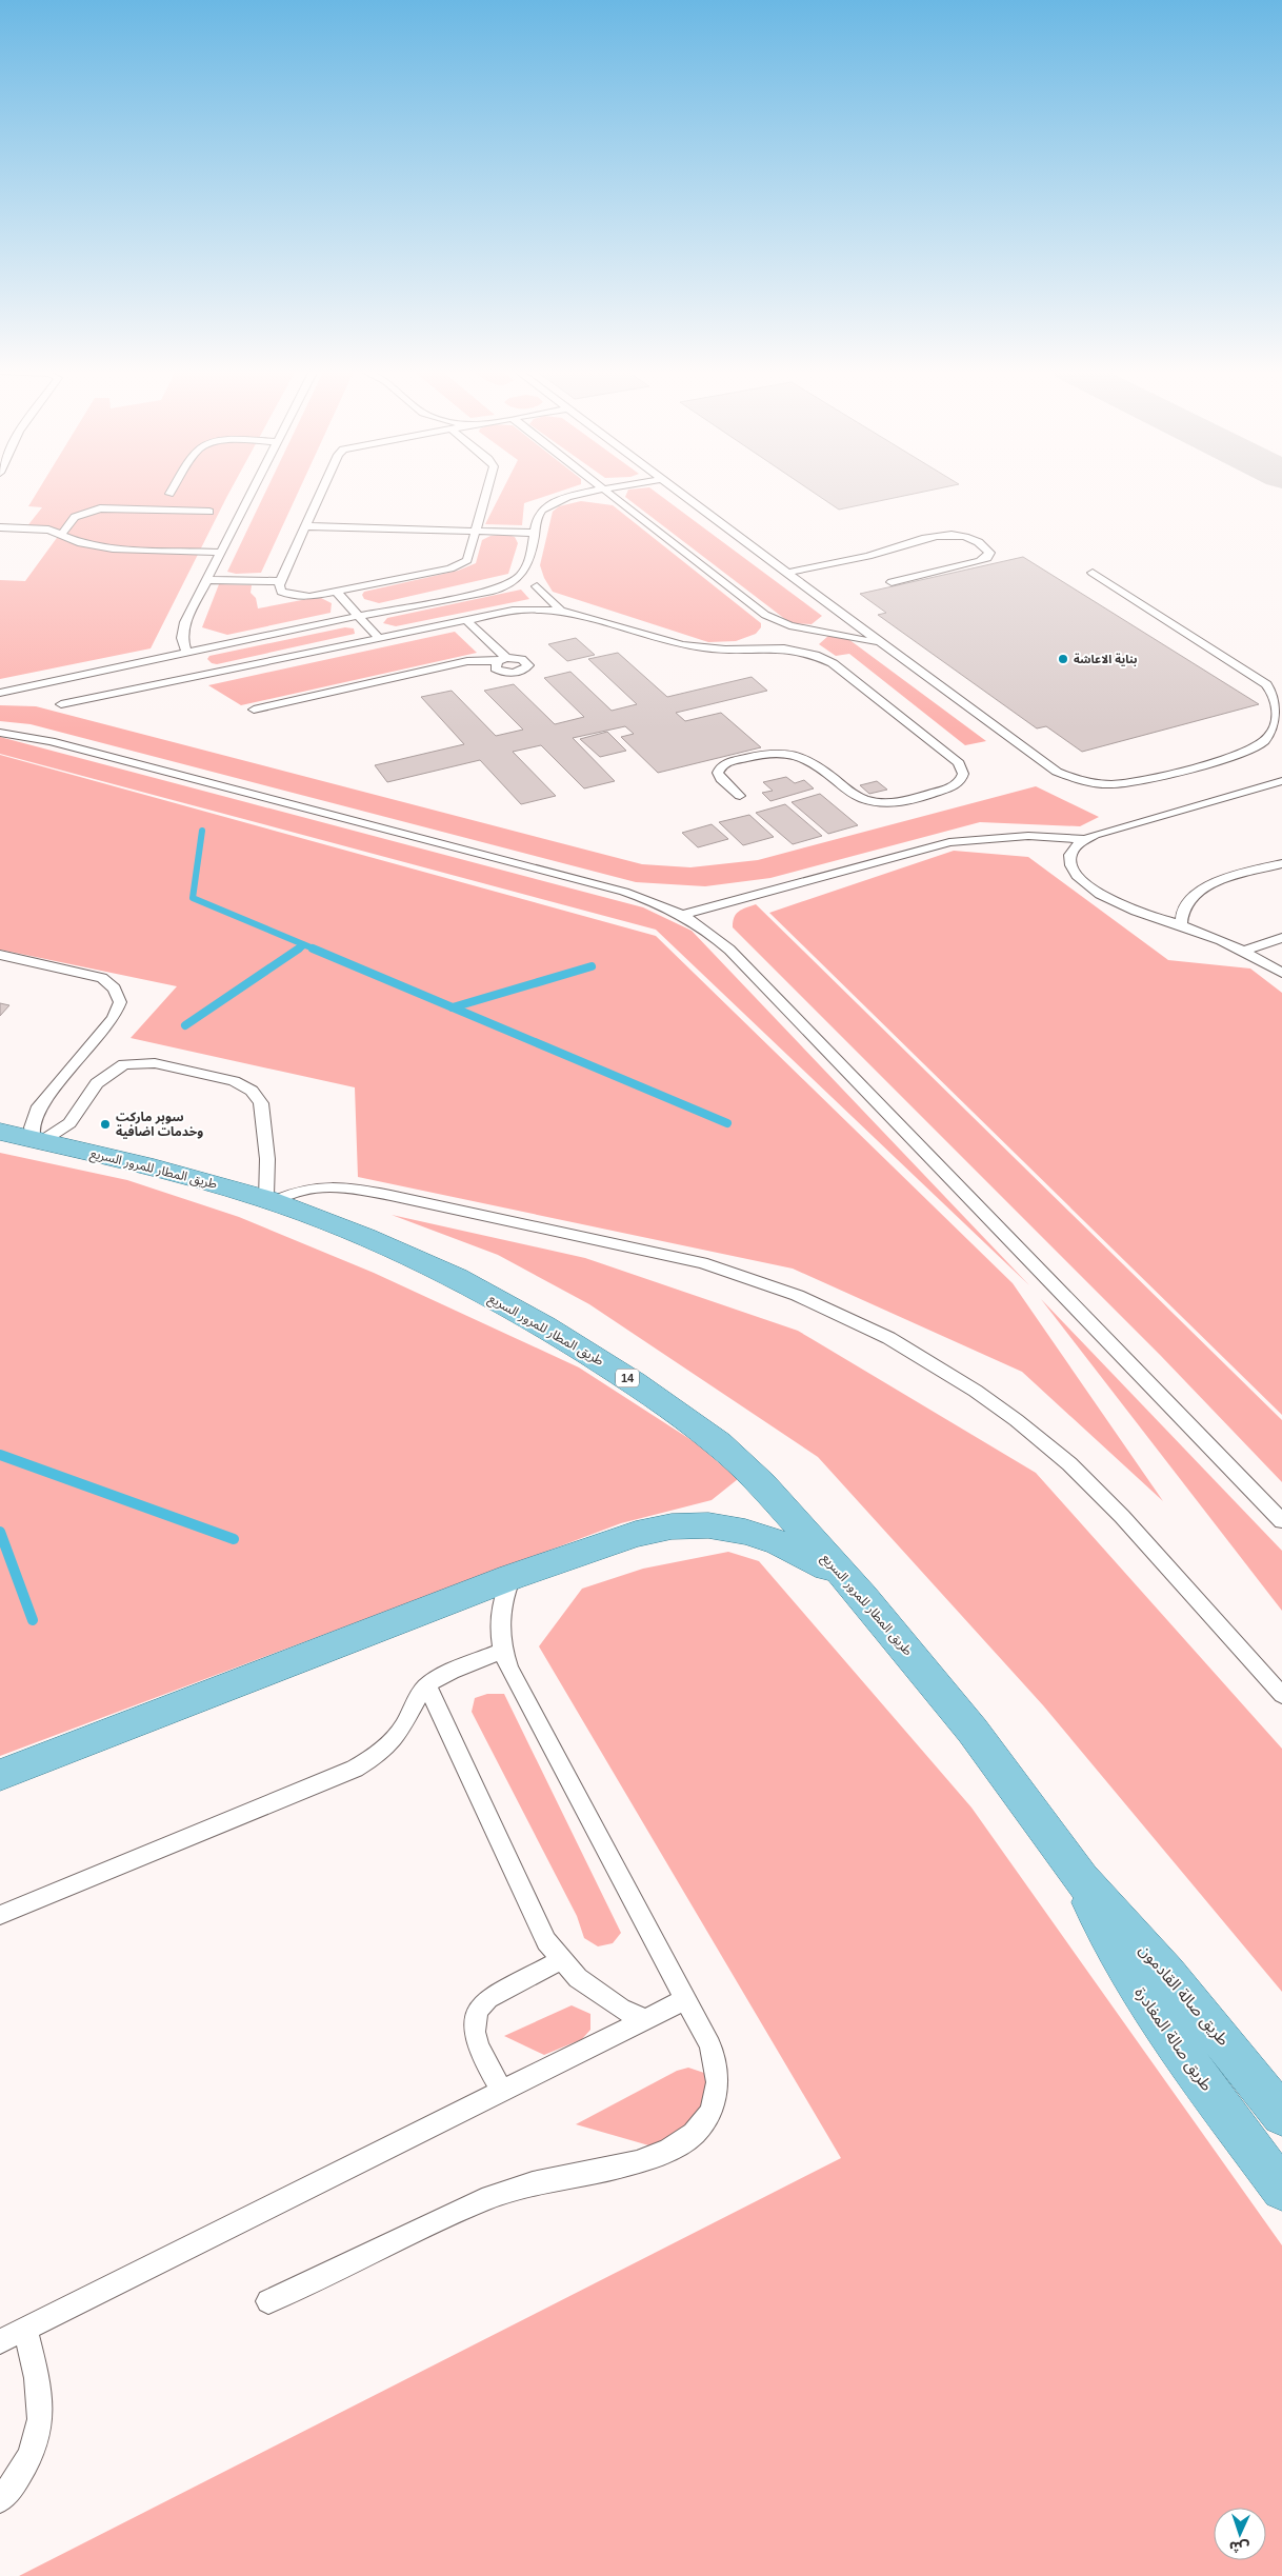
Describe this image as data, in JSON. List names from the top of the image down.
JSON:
{
  "streets": {
    "main road": [
      "طريق المطار للمرور السريع",
      "14",
      "طريق صالة القادمون",
      "طريق صالة المغادرة"
    ]
  },
  "crossings": [
    ["طريق المطار للمرور السريع", "طريق صالة القادمون"],
    ["طريق المطار للمرور السريع", "طريق صالة المغادرة"],
    ["طريق صالة القادمون", "طريق صالة المغادرة"]
  ],
  "places": ["بناية الاعاشة", "سوبر ماركت وخدمات اضافية"],
  "north": "bottom"
}
